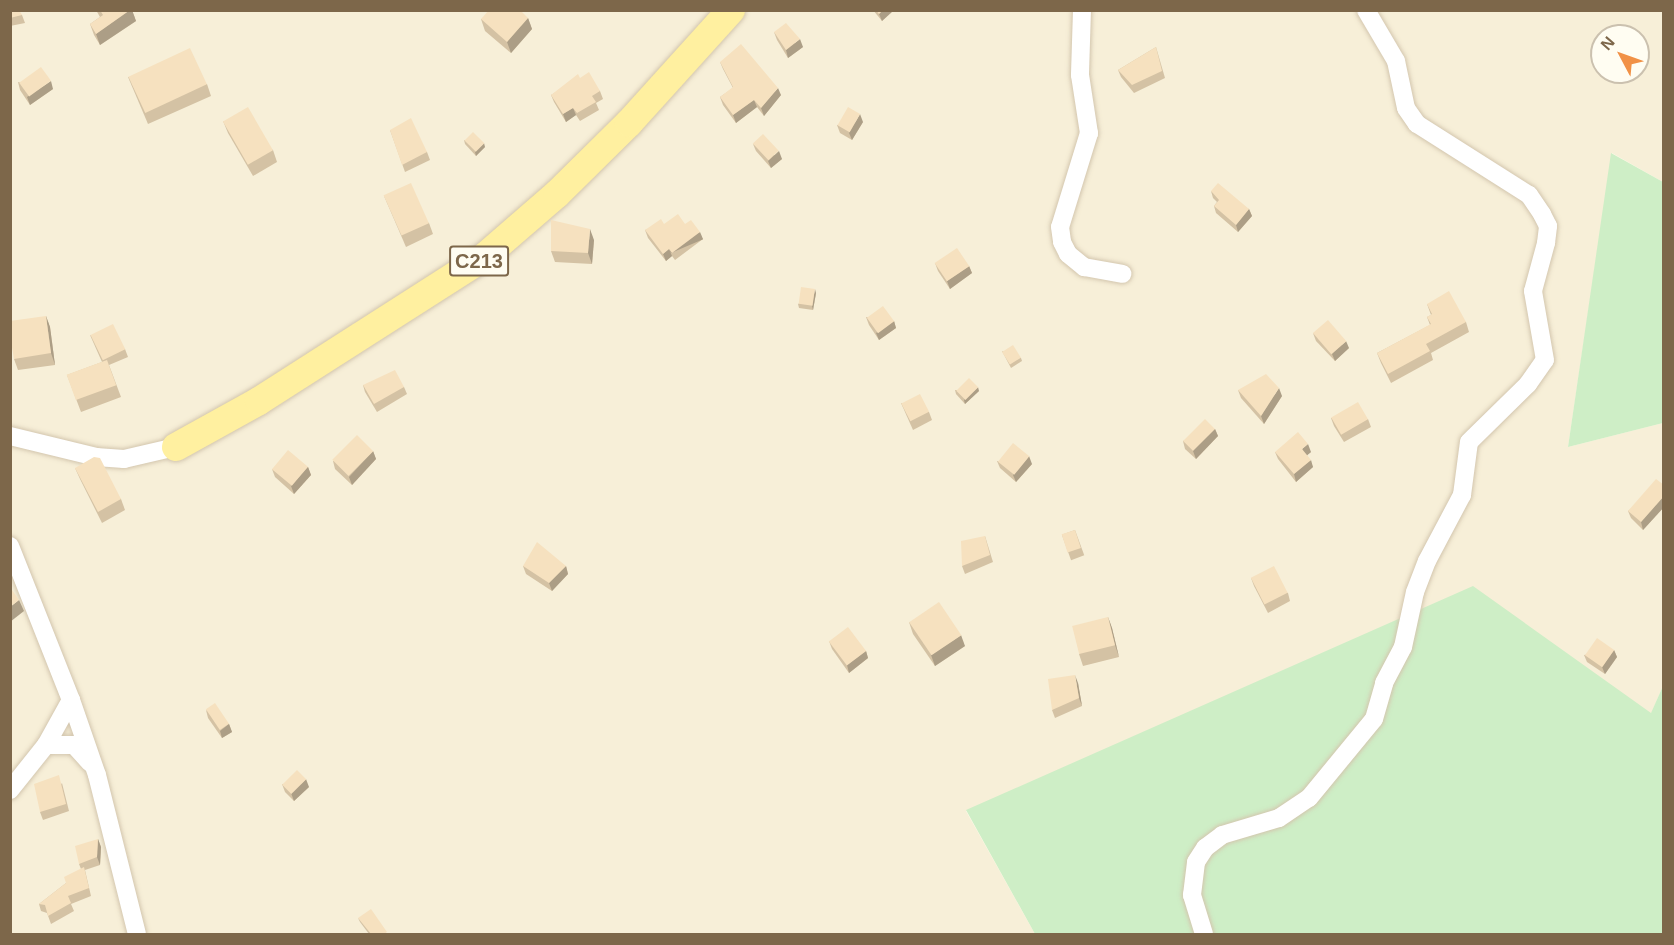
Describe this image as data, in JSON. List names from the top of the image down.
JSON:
{
  "streets": {
    "main road": ["C213"]
  },
  "north": "top left"
}
